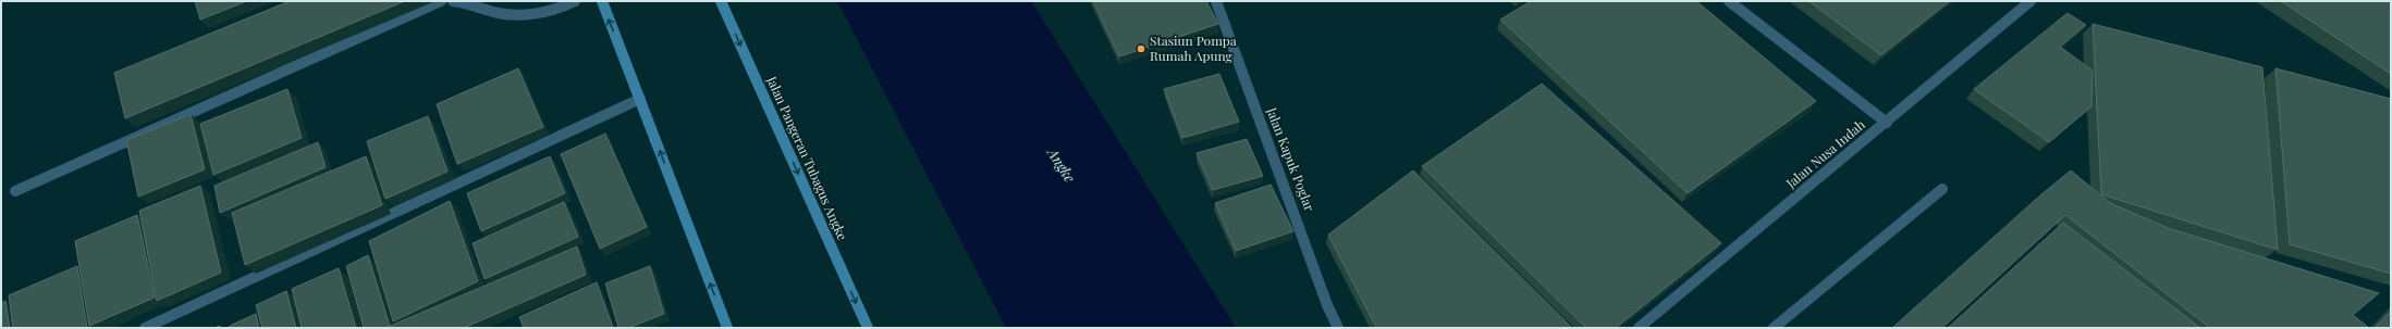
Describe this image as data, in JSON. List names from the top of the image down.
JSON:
{
  "streets": {
    "main road": ["Jalan Pangeran Tubagus Angke"],
    "street": ["Jalan Nusa Indah", "Jalan Kapuk Poglar"]
  },
  "one_way": ["Jalan Pangeran Tubagus Angke"],
  "water": ["Angke"],
  "places": ["Stasiun Pompa Rumah Apung"]
}
